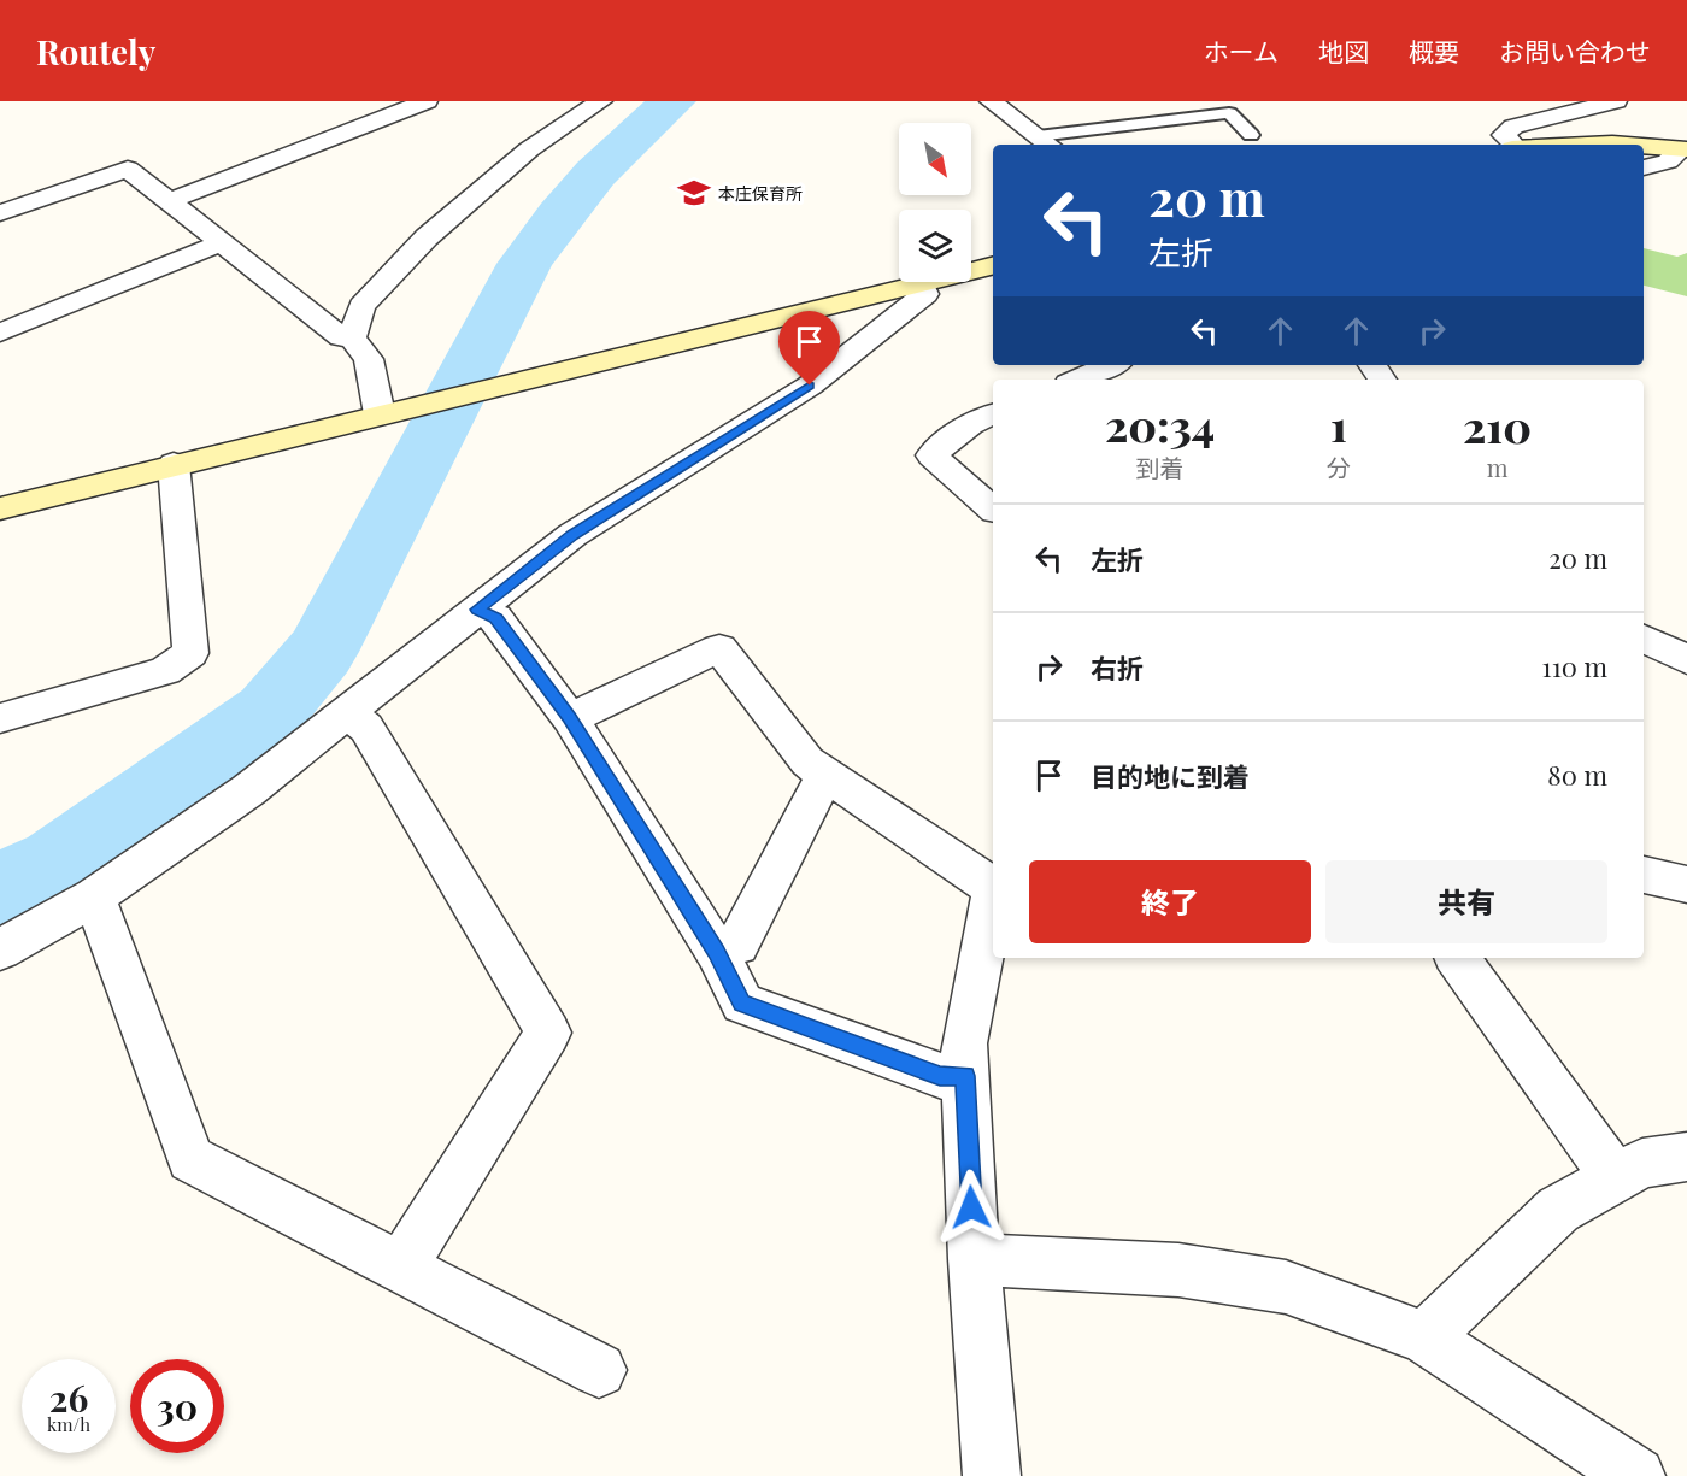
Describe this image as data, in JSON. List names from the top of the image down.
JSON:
{
  "places": {
    "school or university": ["本庄保育所"]
  },
  "north": "bottom right",
  "page": {
    "header": "Routely",
    "nav": [
      "ホーム",
      "地図",
      "概要",
      "お問い合わせ"
    ],
    "turn": ["20 m", "左折"],
    "eta": [
      "20:34",
      "到着",
      "1",
      "分",
      "210",
      "m"
    ],
    "list": [
      {
        "name": "左折",
        "value": "20 m"
      },
      {
        "name": "右折",
        "value": "110 m"
      },
      {
        "name": "目的地に到着",
        "value": "80 m"
      }
    ],
    "buttons": ["終了", "共有"],
    "speed": "26 km/h",
    "limit": "30"
  }
}
